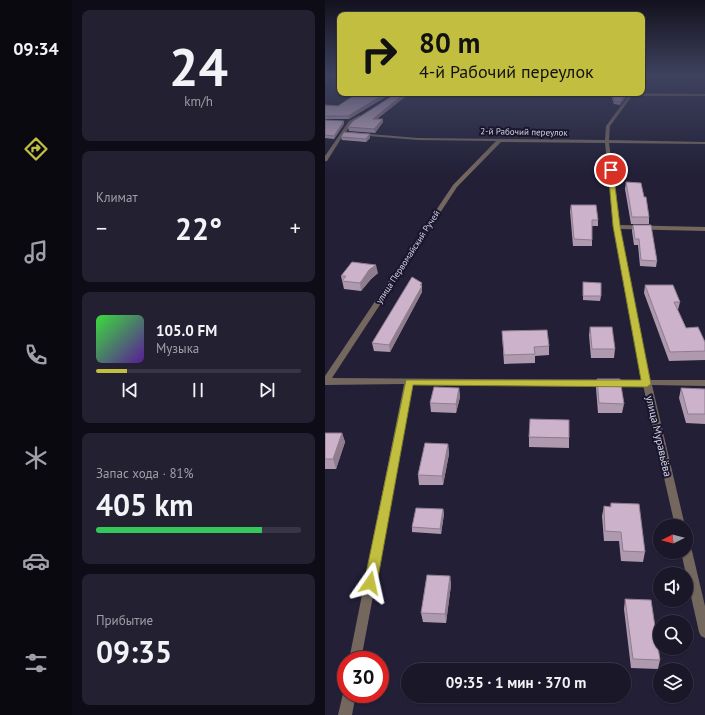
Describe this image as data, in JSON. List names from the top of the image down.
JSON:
{
  "streets": {
    "street": ["2-й Рабочий переулок", "улица Первомайский Ручей", "улица Муравьёва"]
  },
  "crossings": [
    ["2-й Рабочий переулок", "улица Первомайский Ручей"],
    ["2-й Рабочий переулок", "улица Муравьёва"]
  ],
  "north": "left",
  "page": {
    "tabs": "09:34",
    "tile": [
      ["24", "km/h"],
      "Климат",
      ["Запас хода · 81%", "405 km"],
      ["Прибытие", "09:35"]
    ],
    "turn": ["80 m", "4-й Рабочий переулок"],
    "heat": ["−", "22°", "+"],
    "song": ["105.0 FM", "Музыка"],
    "limit": "30",
    "trip": "09:35 · 1 мин · 370 m"
  }
}
